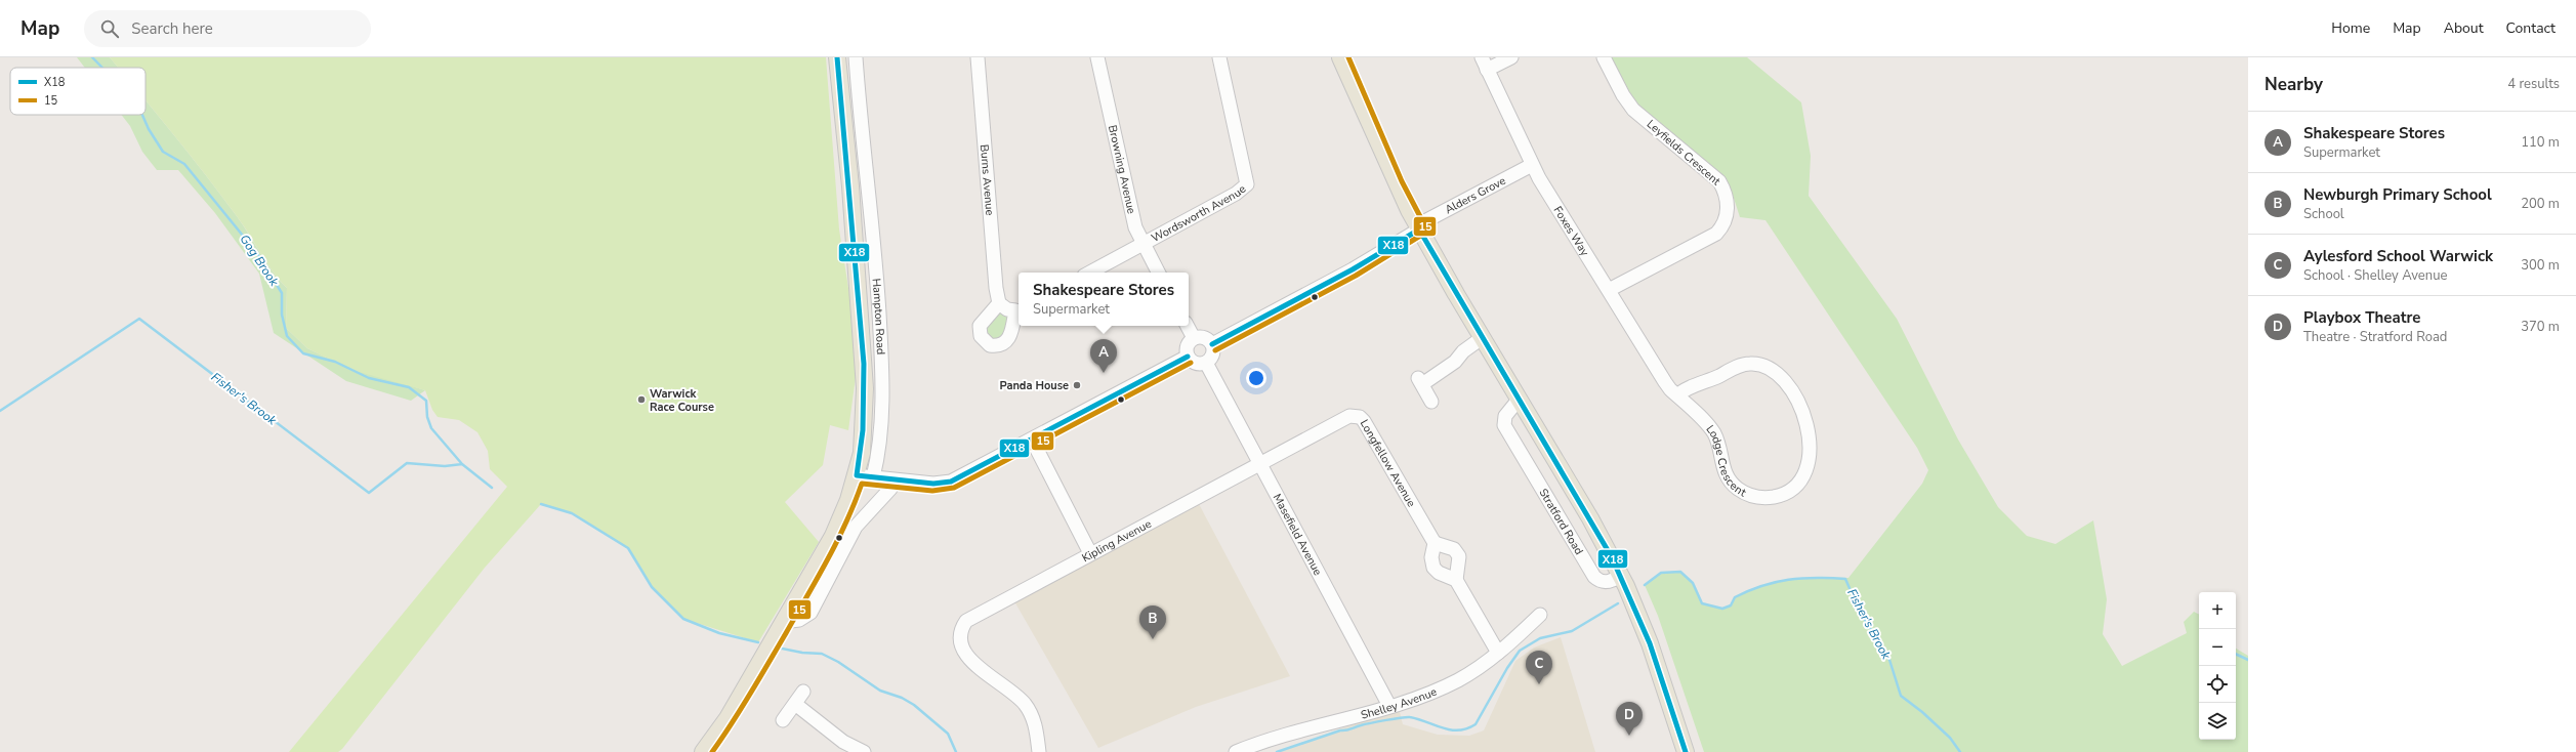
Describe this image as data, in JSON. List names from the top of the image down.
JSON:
{
  "streets": {
    "main road": ["Hampton Road"],
    "street": [
      "Leyfields Crescent",
      "Browning Avenue",
      "Burns Avenue",
      "Alders Grove",
      "Wordsworth Avenue",
      "Foxes Way",
      "Lodge Crescent",
      "Longfellow Avenue",
      "Stratford Road",
      "Masefield Avenue",
      "Kipling Avenue",
      "Shelley Avenue"
    ]
  },
  "crossings": [
    ["Leyfields Crescent", "Foxes Way"],
    ["Browning Avenue", "Wordsworth Avenue"],
    ["Alders Grove", "Foxes Way"],
    ["Alders Grove", "Masefield Avenue"],
    ["Foxes Way", "Lodge Crescent"],
    ["Longfellow Avenue", "Masefield Avenue"],
    ["Longfellow Avenue", "Kipling Avenue"],
    ["Masefield Avenue", "Kipling Avenue"],
    ["Masefield Avenue", "Shelley Avenue"]
  ],
  "water": ["Gog Brook", "Fisher's Brook"],
  "places": ["Panda House", "Warwick Race Course"],
  "lines": ["transit line X18", "transit line 15"],
  "legend": ["X18", "15"],
  "page": {
    "header": "Map",
    "search": "Search here",
    "nav": [
      "Home",
      "Map",
      "About",
      "Contact"
    ],
    "heading": ["Nearby", "4 results"],
    "list": [
      {
        "mark": "A",
        "name": "Shakespeare Stores",
        "note": "Supermarket",
        "value": "110 m"
      },
      {
        "mark": "B",
        "name": "Newburgh Primary School",
        "note": "School",
        "value": "200 m"
      },
      {
        "mark": "C",
        "name": "Aylesford School Warwick",
        "note": "School · Shelley Avenue",
        "value": "300 m"
      },
      {
        "mark": "D",
        "name": "Playbox Theatre",
        "note": "Theatre · Stratford Road",
        "value": "370 m"
      }
    ],
    "popup": ["Shakespeare Stores", "Supermarket"],
    "pins": [
      "A",
      "B",
      "C",
      "D"
    ],
    "map_buttons": ["+", "−"]
  }
}
